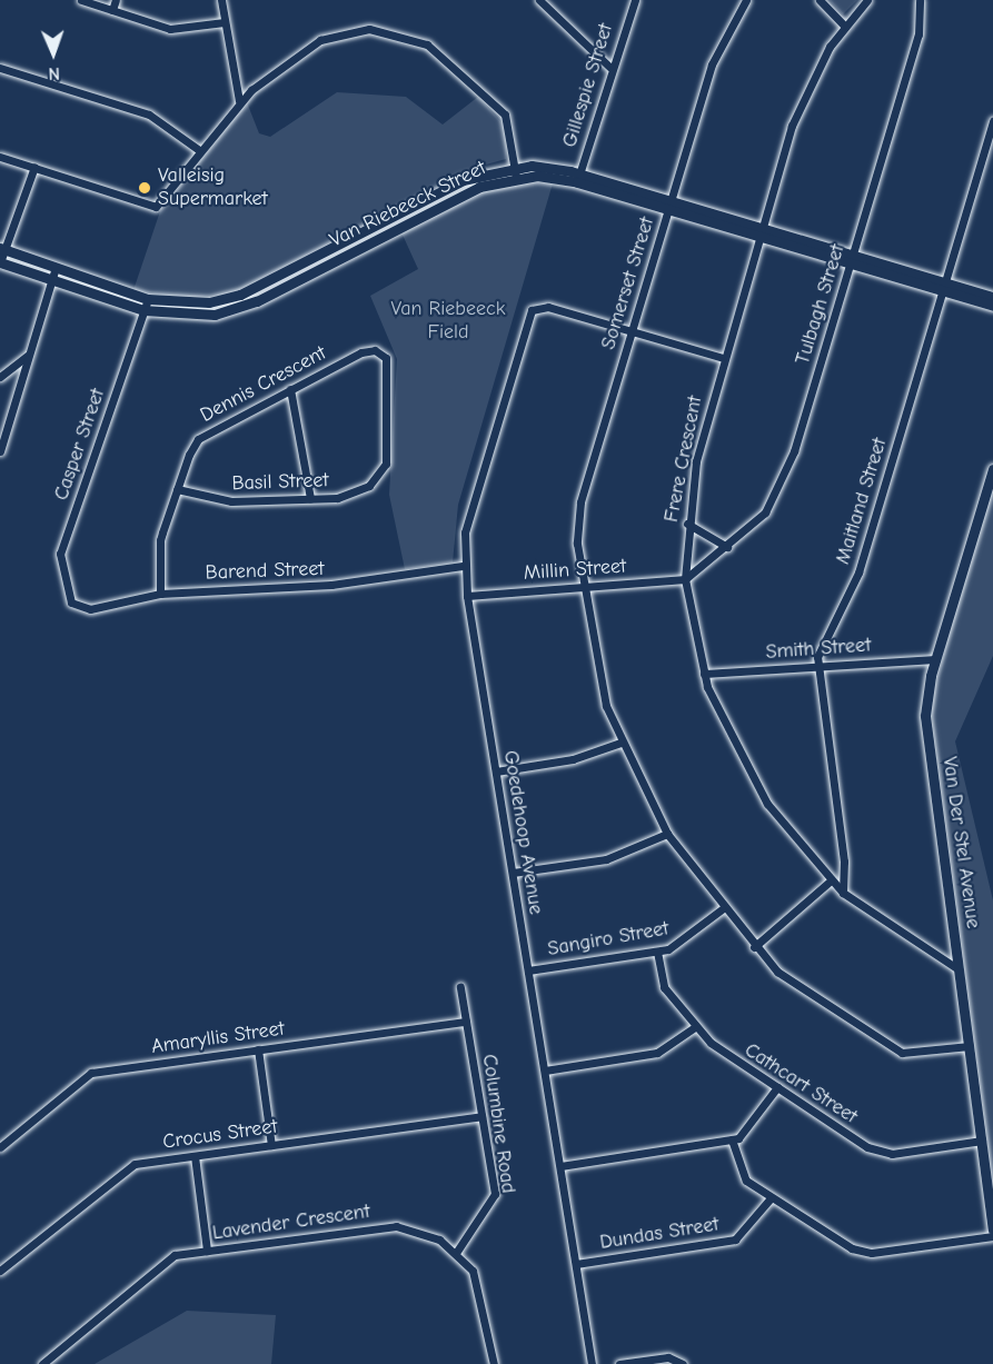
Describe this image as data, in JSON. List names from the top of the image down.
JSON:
{
  "streets": {
    "street": [
      "Gillespie Street",
      "Van Riebeeck Street",
      "Somerset Street",
      "Tulbagh Street",
      "Dennis Crescent",
      "Casper Street",
      "Frere Crescent",
      "Basil Street",
      "Maitland Street",
      "Millin Street",
      "Barend Street",
      "Smith Street",
      "Goedehoop Avenue",
      "Van Der Stel Avenue",
      "Sangiro Street",
      "Amaryllis Street",
      "Cathcart Street",
      "Columbine Road",
      "Crocus Street",
      "Lavender Crescent",
      "Dundas Street"
    ]
  },
  "crossings": [
    ["Gillespie Street", "Van Riebeeck Street"],
    ["Van Riebeeck Street", "Somerset Street"],
    ["Van Riebeeck Street", "Tulbagh Street"],
    ["Van Riebeeck Street", "Casper Street"],
    ["Van Riebeeck Street", "Frere Crescent"],
    ["Van Riebeeck Street", "Maitland Street"],
    ["Somerset Street", "Millin Street"],
    ["Somerset Street", "Goedehoop Avenue"],
    ["Somerset Street", "Van Der Stel Avenue"],
    ["Somerset Street", "Sangiro Street"],
    ["Tulbagh Street", "Frere Crescent"],
    ["Tulbagh Street", "Millin Street"],
    ["Dennis Crescent", "Basil Street"],
    ["Dennis Crescent", "Barend Street"],
    ["Casper Street", "Barend Street"],
    ["Frere Crescent", "Millin Street"],
    ["Frere Crescent", "Smith Street"],
    ["Frere Crescent", "Van Der Stel Avenue"],
    ["Maitland Street", "Smith Street"],
    ["Millin Street", "Goedehoop Avenue"],
    ["Barend Street", "Goedehoop Avenue"],
    ["Smith Street", "Van Der Stel Avenue"],
    ["Goedehoop Avenue", "Sangiro Street"],
    ["Goedehoop Avenue", "Dundas Street"],
    ["Van Der Stel Avenue", "Cathcart Street"],
    ["Sangiro Street", "Cathcart Street"],
    ["Amaryllis Street", "Columbine Road"],
    ["Columbine Road", "Crocus Street"],
    ["Columbine Road", "Lavender Crescent"]
  ],
  "parks": ["Van Riebeeck Field"],
  "places": ["Valleisig Supermarket"],
  "north": "bottom"
}
